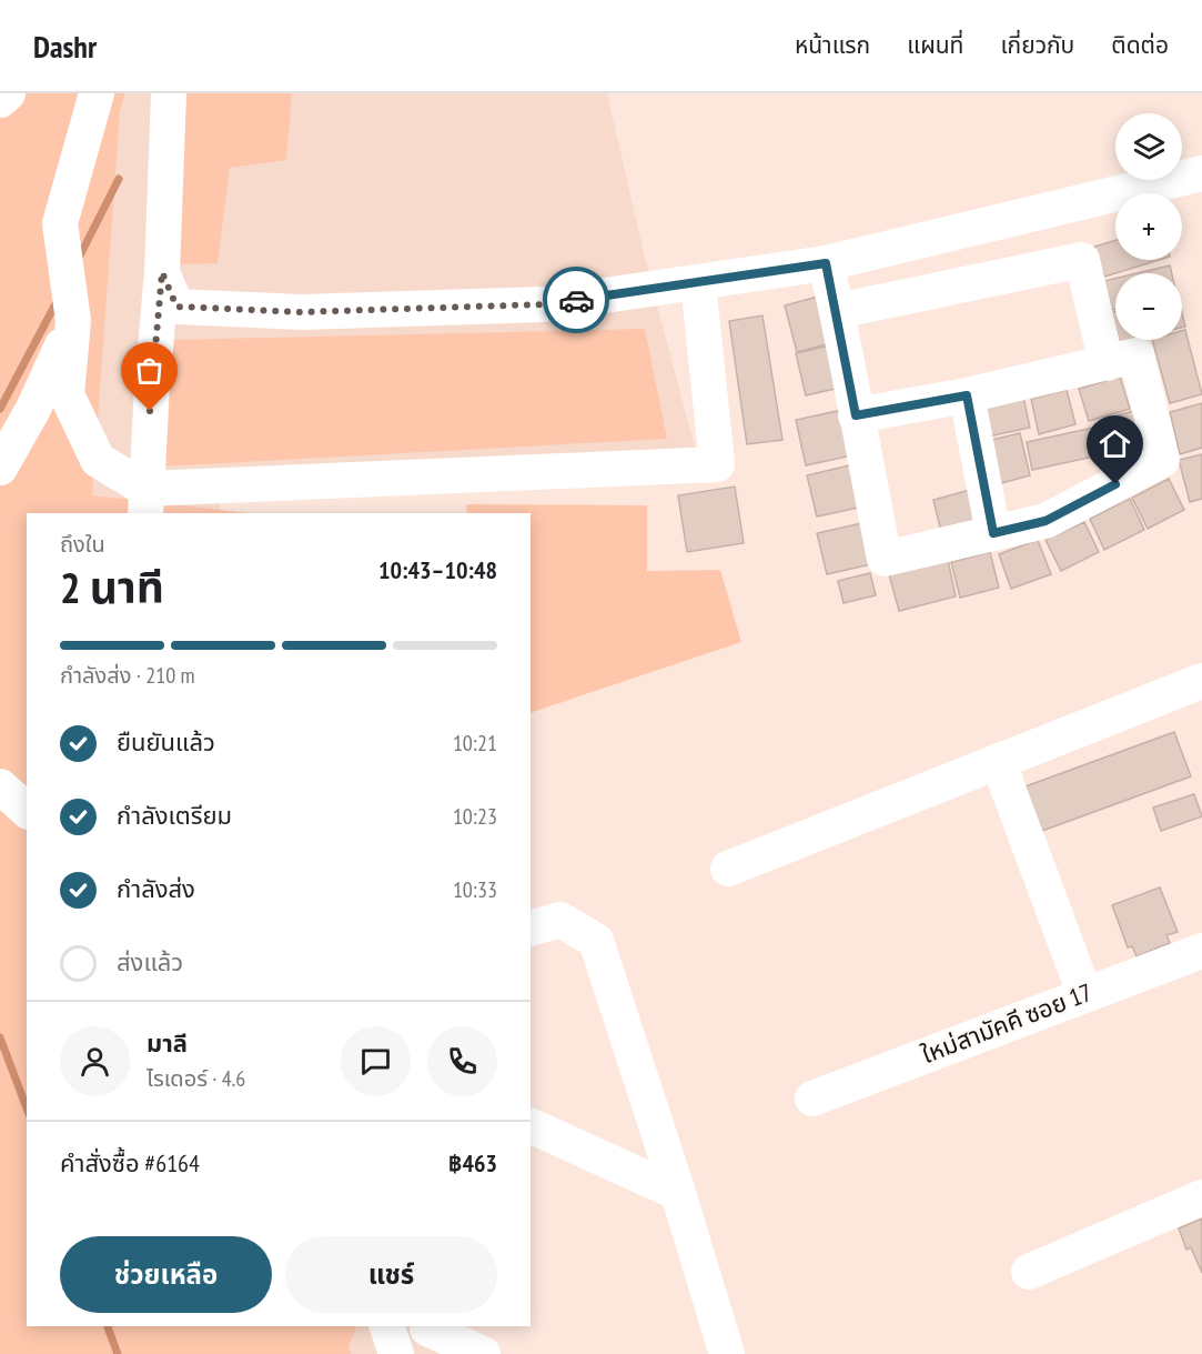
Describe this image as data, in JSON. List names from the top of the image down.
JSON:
{
  "streets": {
    "street": ["ใหม่สามัคคี ซอย 17"]
  },
  "page": {
    "header": "Dashr",
    "nav": [
      "หน้าแรก",
      "แผนที่",
      "เกี่ยวกับ",
      "ติดต่อ"
    ],
    "map_buttons": ["+", "−"],
    "heading": ["2 นาที", "ถึงใน", "10:43–10:48"],
    "panel": [
      "มาลี",
      "ไรเดอร์ · 4.6",
      "คำสั่งซื้อ #6164",
      "฿463"
    ],
    "bar": "กำลังส่ง · 210 m",
    "list": [
      ["ยืนยันแล้ว", "10:21"],
      ["กำลังเตรียม", "10:23"],
      ["กำลังส่ง", "10:33"],
      "ส่งแล้ว"
    ],
    "buttons": ["ช่วยเหลือ", "แชร์"]
  }
}
